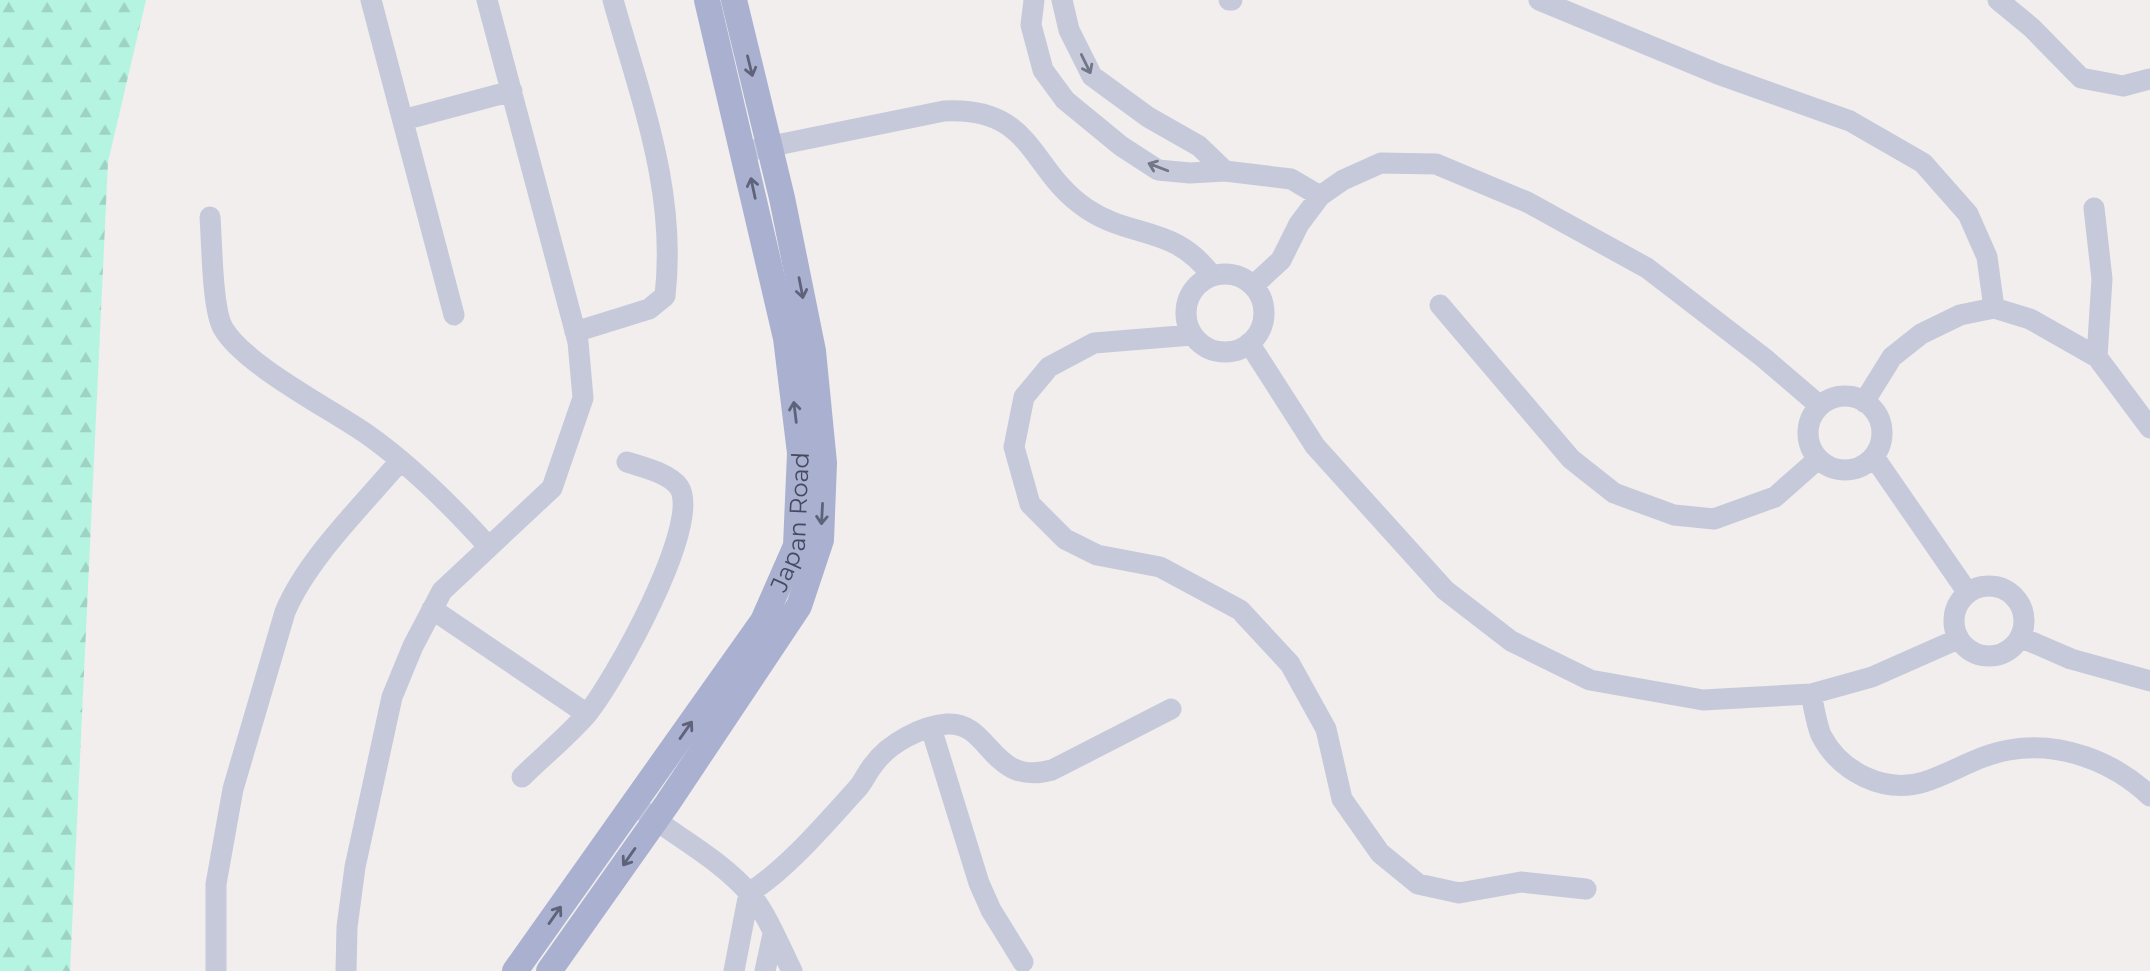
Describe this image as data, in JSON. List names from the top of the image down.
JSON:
{
  "streets": {
    "main road": ["Japan Road"]
  }
}
